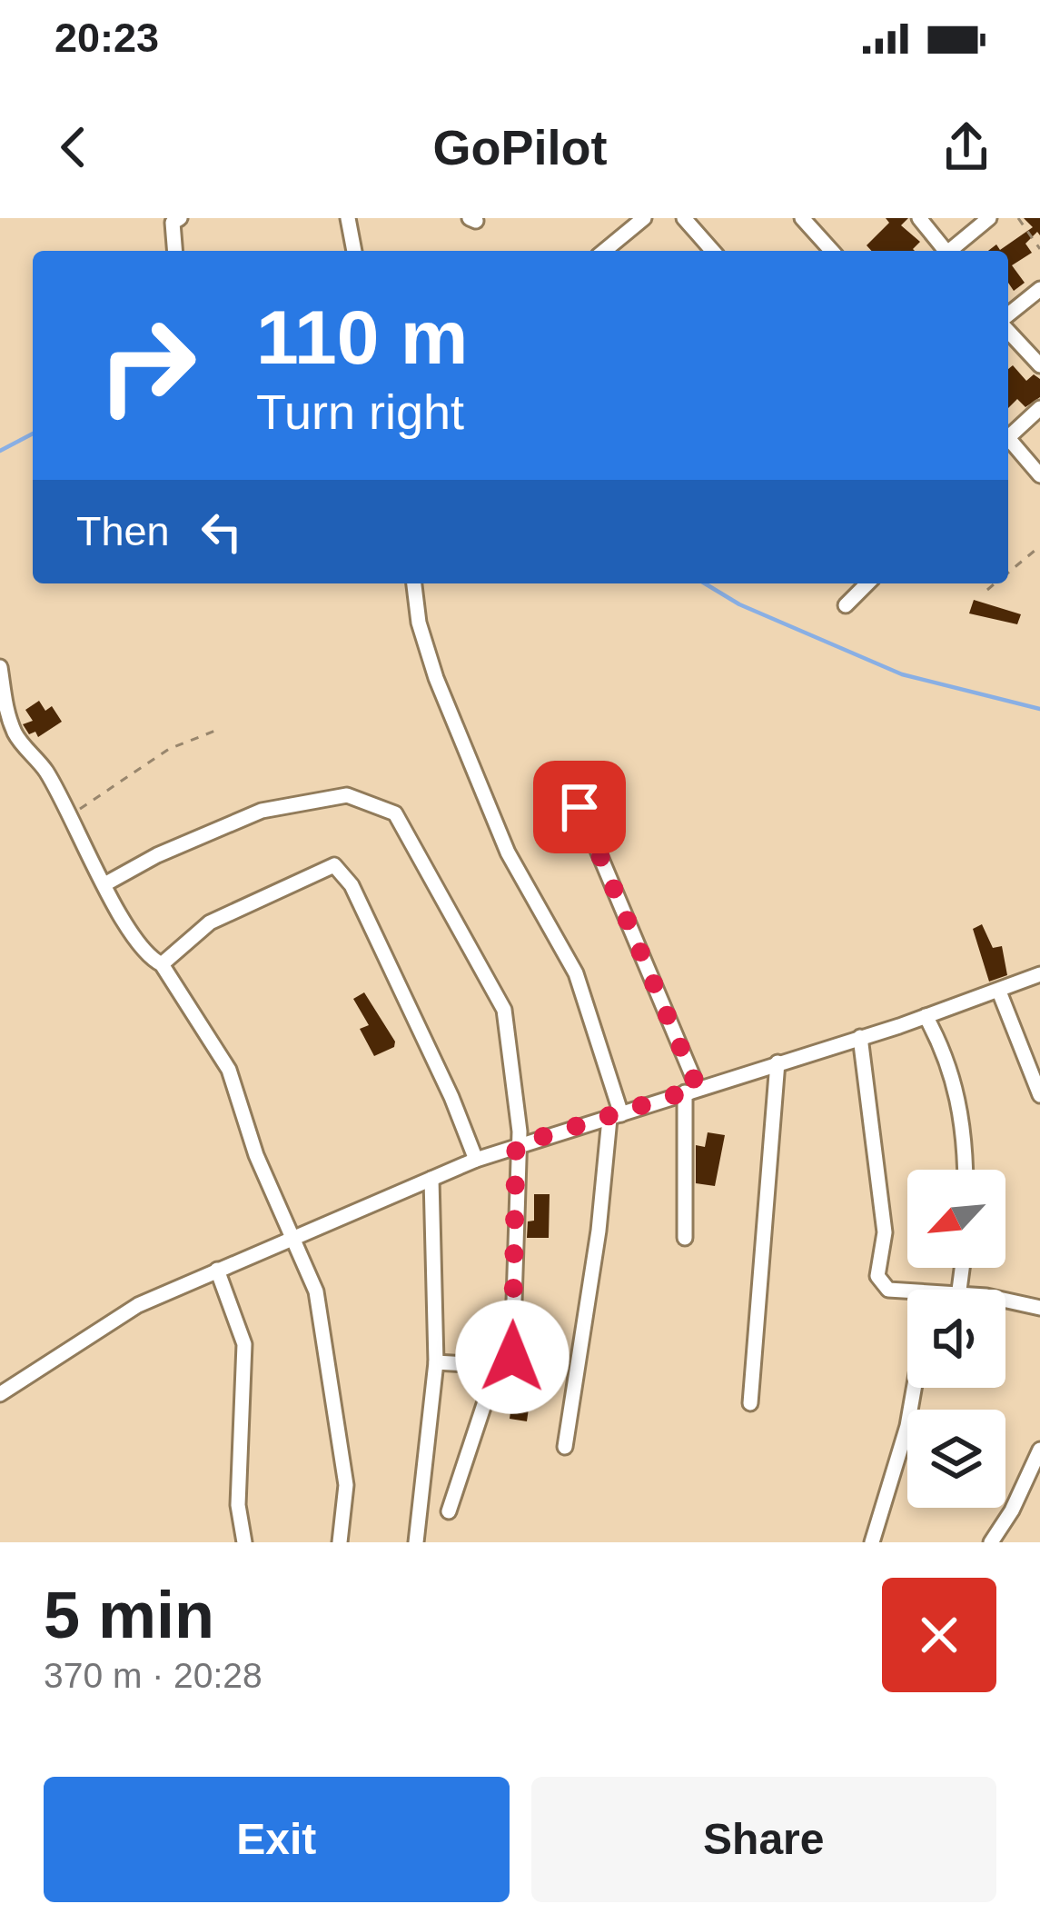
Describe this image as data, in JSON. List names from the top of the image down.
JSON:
{
  "north": "bottom left",
  "page": {
    "status": "20:23",
    "header": "GoPilot",
    "turn": ["110 m", "Turn right"],
    "then": "Then",
    "heading": ["5 min", "370 m · 20:28"],
    "buttons": ["Exit", "Share"]
  }
}
